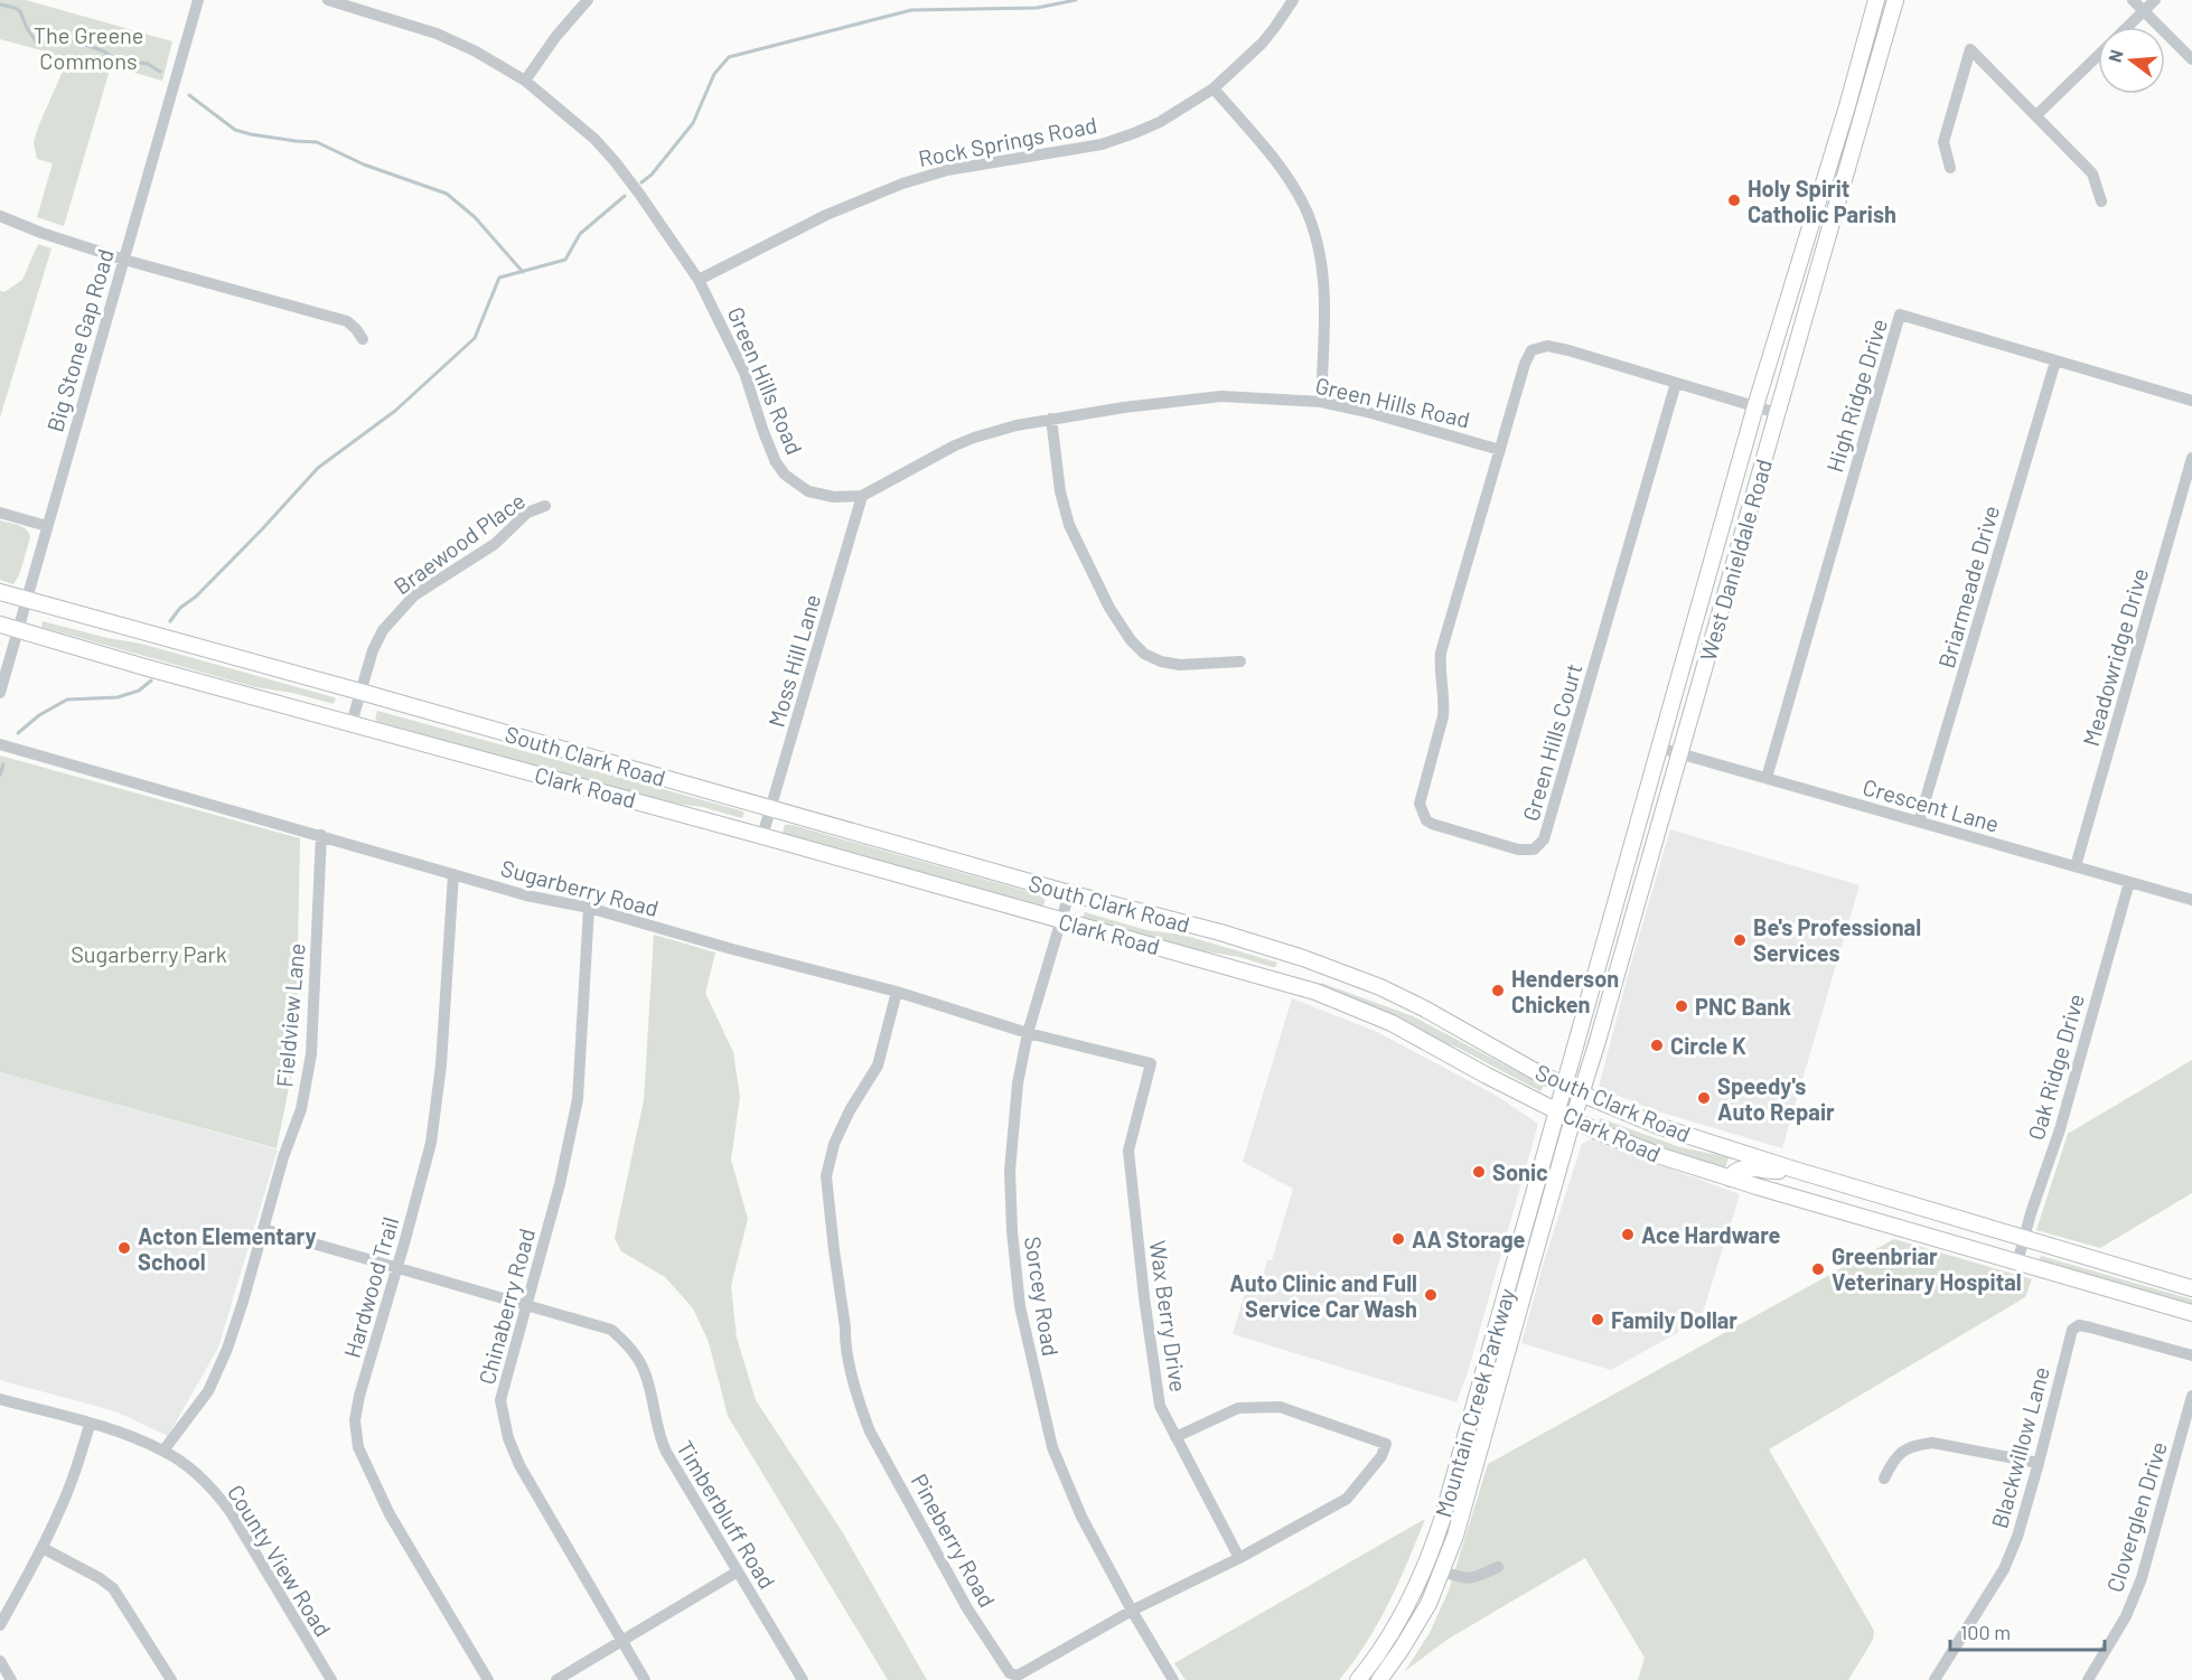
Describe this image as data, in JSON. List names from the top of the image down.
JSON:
{
  "streets": {
    "main road": [
      "West Danieldale Road",
      "South Clark Road",
      "Clark Road",
      "Mountain Creek Parkway"
    ],
    "street": [
      "Rock Springs Road",
      "Big Stone Gap Road",
      "Green Hills Road",
      "High Ridge Drive",
      "Braewood Place",
      "Briarmeade Drive",
      "Meadowridge Drive",
      "Moss Hill Lane",
      "Green Hills Court",
      "Crescent Lane",
      "Sugarberry Road",
      "Fieldview Lane",
      "Oak Ridge Drive",
      "Hardwood Trail",
      "Sorcey Road",
      "Chinaberry Road",
      "Wax Berry Drive",
      "Blackwillow Lane",
      "Timberbluff Road",
      "Cloverglen Drive",
      "Pineberry Road",
      "County View Road"
    ]
  },
  "crossings": [
    ["Rock Springs Road", "Green Hills Road"],
    ["Big Stone Gap Road", "South Clark Road"],
    ["Big Stone Gap Road", "Clark Road"],
    ["Green Hills Road", "Moss Hill Lane"],
    ["Green Hills Road", "Green Hills Court"],
    ["High Ridge Drive", "Briarmeade Drive"],
    ["High Ridge Drive", "Crescent Lane"],
    ["Braewood Place", "South Clark Road"],
    ["Braewood Place", "Clark Road"],
    ["West Danieldale Road", "Green Hills Court"],
    ["West Danieldale Road", "South Clark Road"],
    ["West Danieldale Road", "Clark Road"],
    ["West Danieldale Road", "Crescent Lane"],
    ["West Danieldale Road", "Mountain Creek Parkway"],
    ["Briarmeade Drive", "Crescent Lane"],
    ["Meadowridge Drive", "Crescent Lane"],
    ["Moss Hill Lane", "South Clark Road"],
    ["Moss Hill Lane", "Clark Road"],
    ["South Clark Road", "Oak Ridge Drive"],
    ["South Clark Road", "Sorcey Road"],
    ["Clark Road", "Oak Ridge Drive"],
    ["Clark Road", "Sorcey Road"],
    ["Clark Road", "Mountain Creek Parkway"],
    ["Crescent Lane", "Oak Ridge Drive"],
    ["Sugarberry Road", "Fieldview Lane"],
    ["Sugarberry Road", "Hardwood Trail"],
    ["Sugarberry Road", "Sorcey Road"],
    ["Sugarberry Road", "Chinaberry Road"],
    ["Sugarberry Road", "Wax Berry Drive"],
    ["Sugarberry Road", "Pineberry Road"],
    ["Fieldview Lane", "Timberbluff Road"],
    ["Fieldview Lane", "County View Road"],
    ["Hardwood Trail", "Timberbluff Road"],
    ["Sorcey Road", "Pineberry Road"],
    ["Chinaberry Road", "Timberbluff Road"],
    ["Wax Berry Drive", "Pineberry Road"]
  ],
  "parks": ["The Greene Commons", "Sugarberry Park"],
  "places": [
    "Holy Spirit Catholic Parish",
    "Be's Professional Services",
    "Henderson Chicken",
    "PNC Bank",
    "Circle K",
    "Speedy's Auto Repair",
    "Sonic",
    "Ace Hardware",
    "AA Storage",
    "Acton Elementary School",
    "Greenbriar Veterinary Hospital",
    "Auto Clinic and Full Service Car Wash",
    "Family Dollar"
  ],
  "scale_bar": "100 m",
  "north": "left"
}
